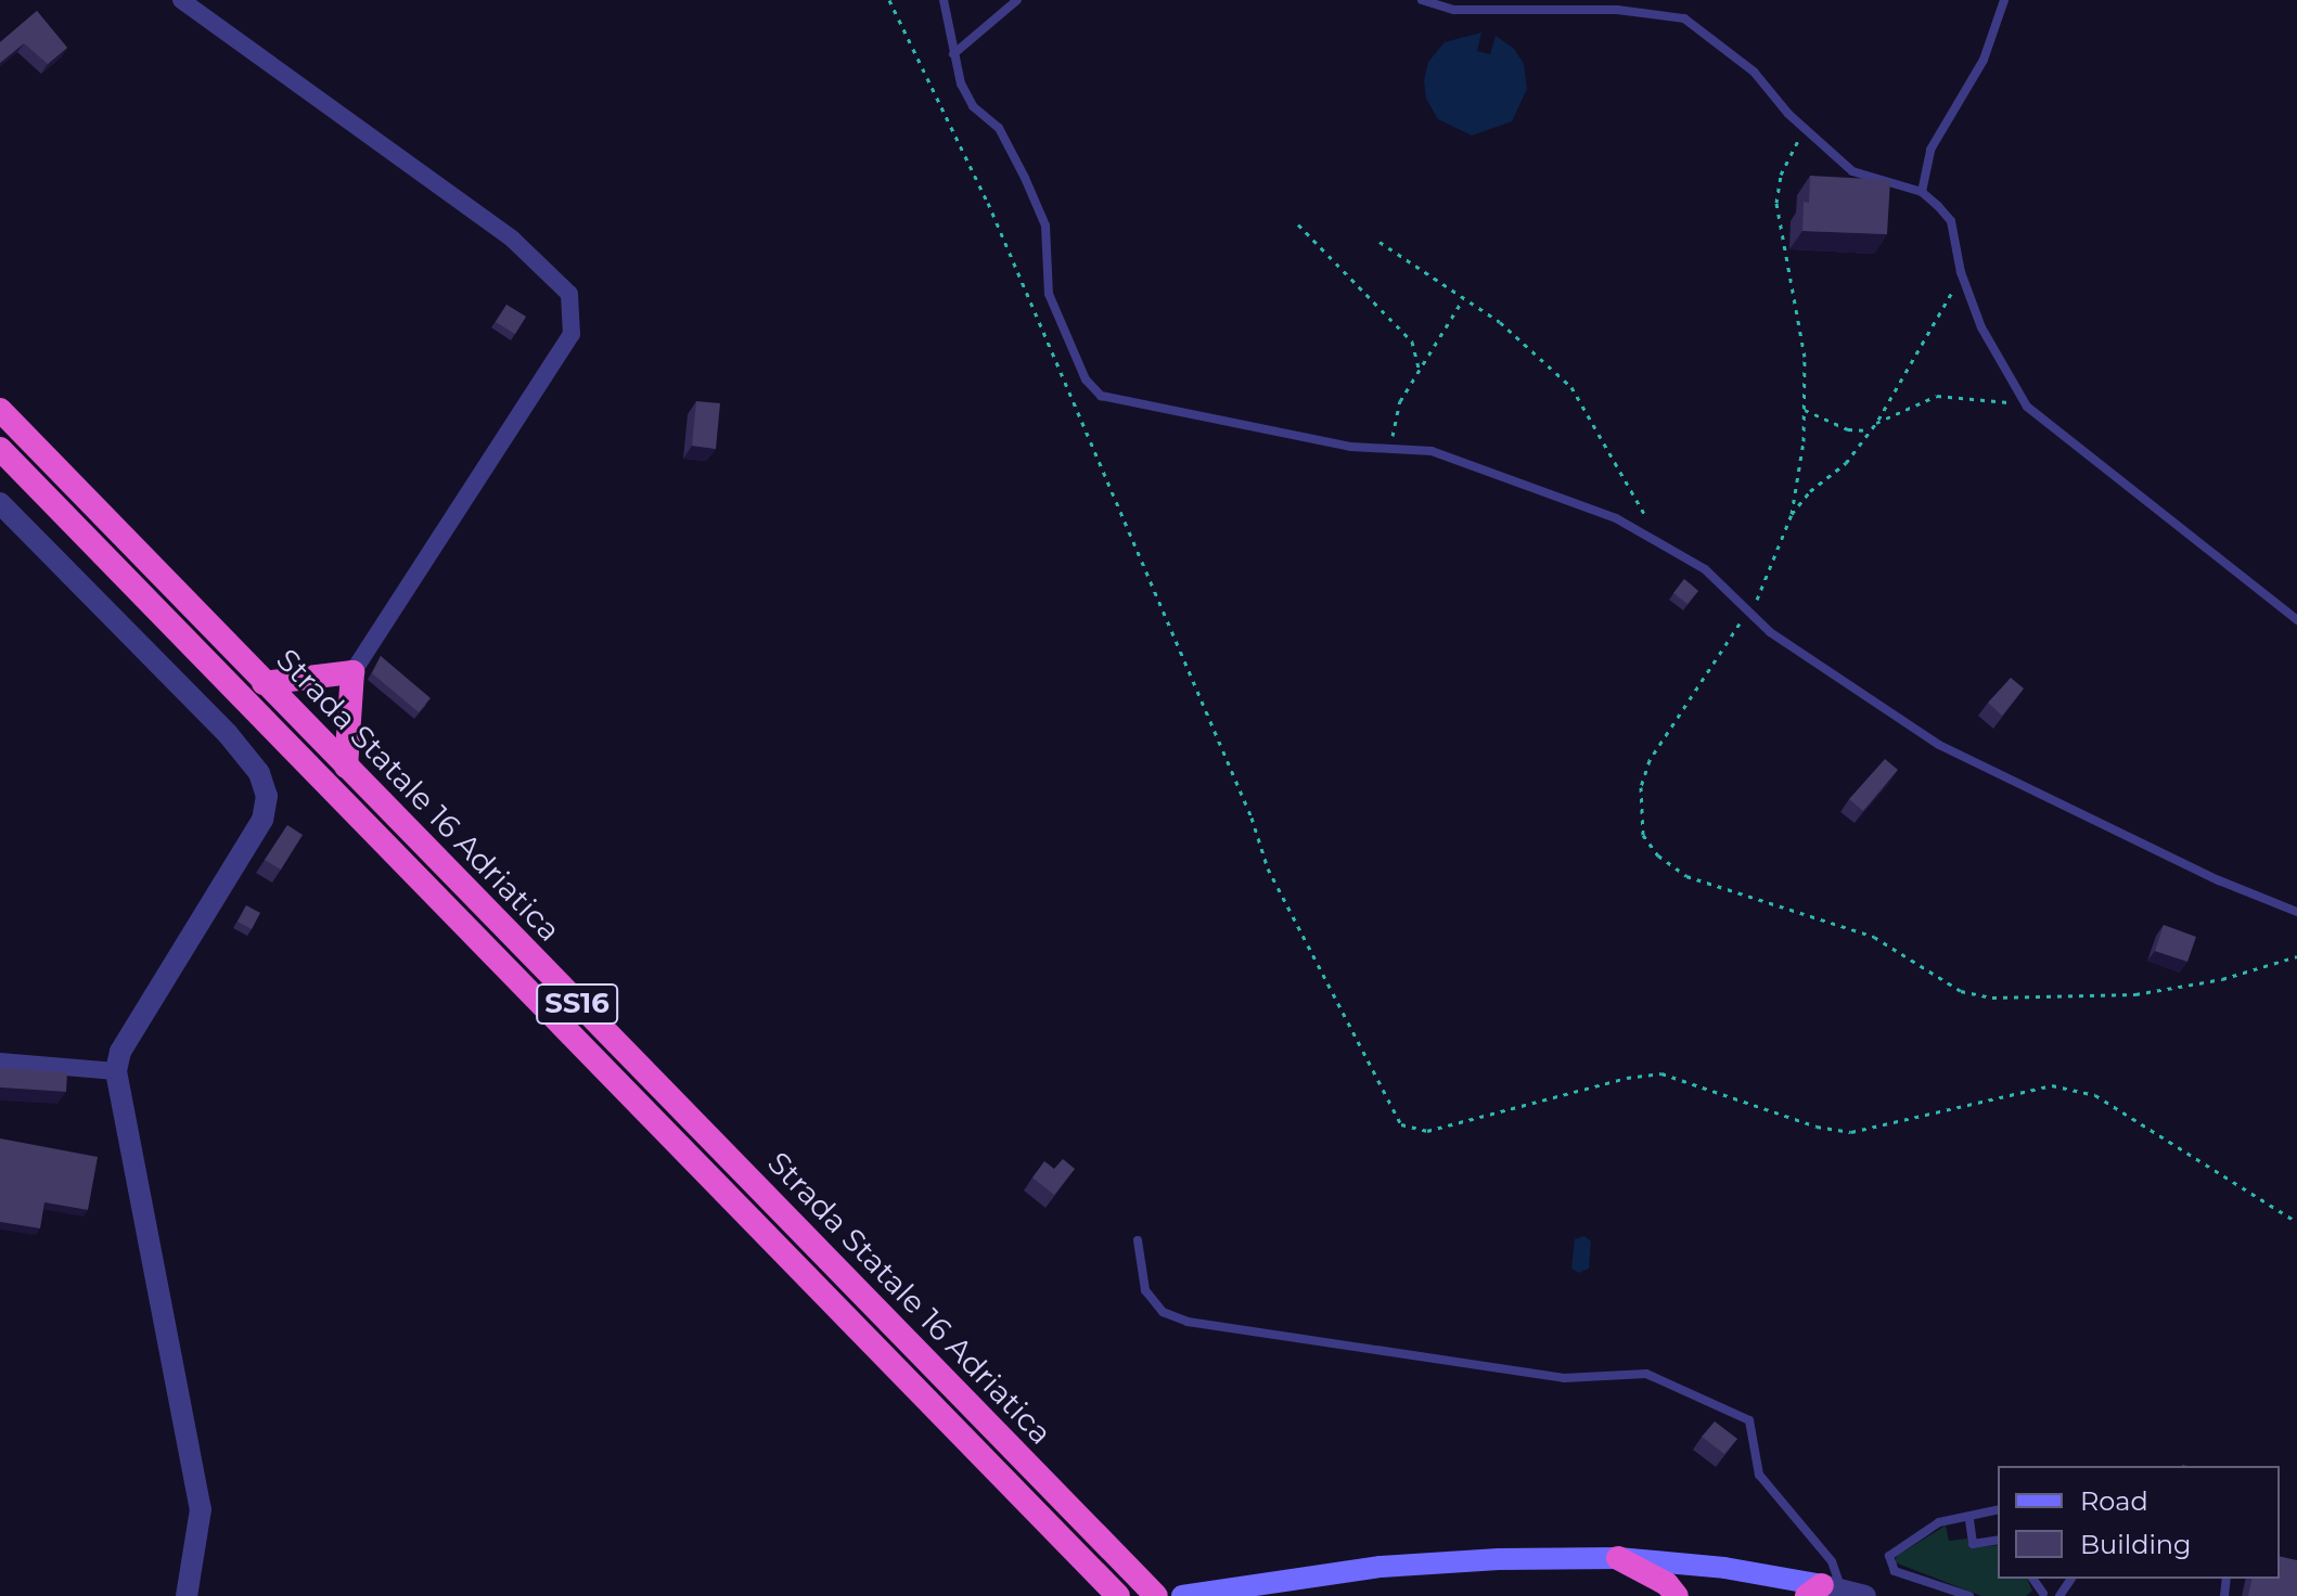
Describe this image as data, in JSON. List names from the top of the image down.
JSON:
{
  "streets": {
    "highway": ["Strada Statale 16 Adriatica", "SS16"]
  },
  "legend": ["Road", "Building"]
}
